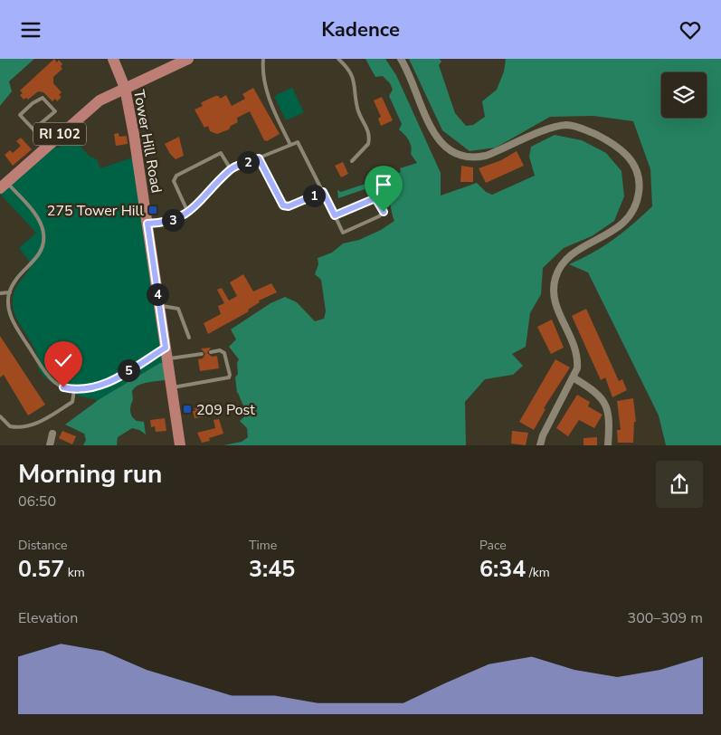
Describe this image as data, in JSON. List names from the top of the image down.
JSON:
{
  "streets": {
    "main road": ["RI 102", "Tower Hill Road"]
  },
  "crossings": [
    ["RI 102", "Tower Hill Road"]
  ],
  "places": {
    "transit": ["275 Tower Hill", "209 Post"]
  },
  "page": {
    "header": "Kadence",
    "pins": [
      "2",
      "1",
      "3",
      "4",
      "5"
    ],
    "heading": ["Morning run", "06:50"],
    "stats": [
      ["Distance", "0.57 km"],
      ["Time", "3:45"],
      ["Pace", "6:34 /km"]
    ],
    "chart": ["Elevation", "300–309 m"]
  }
}
